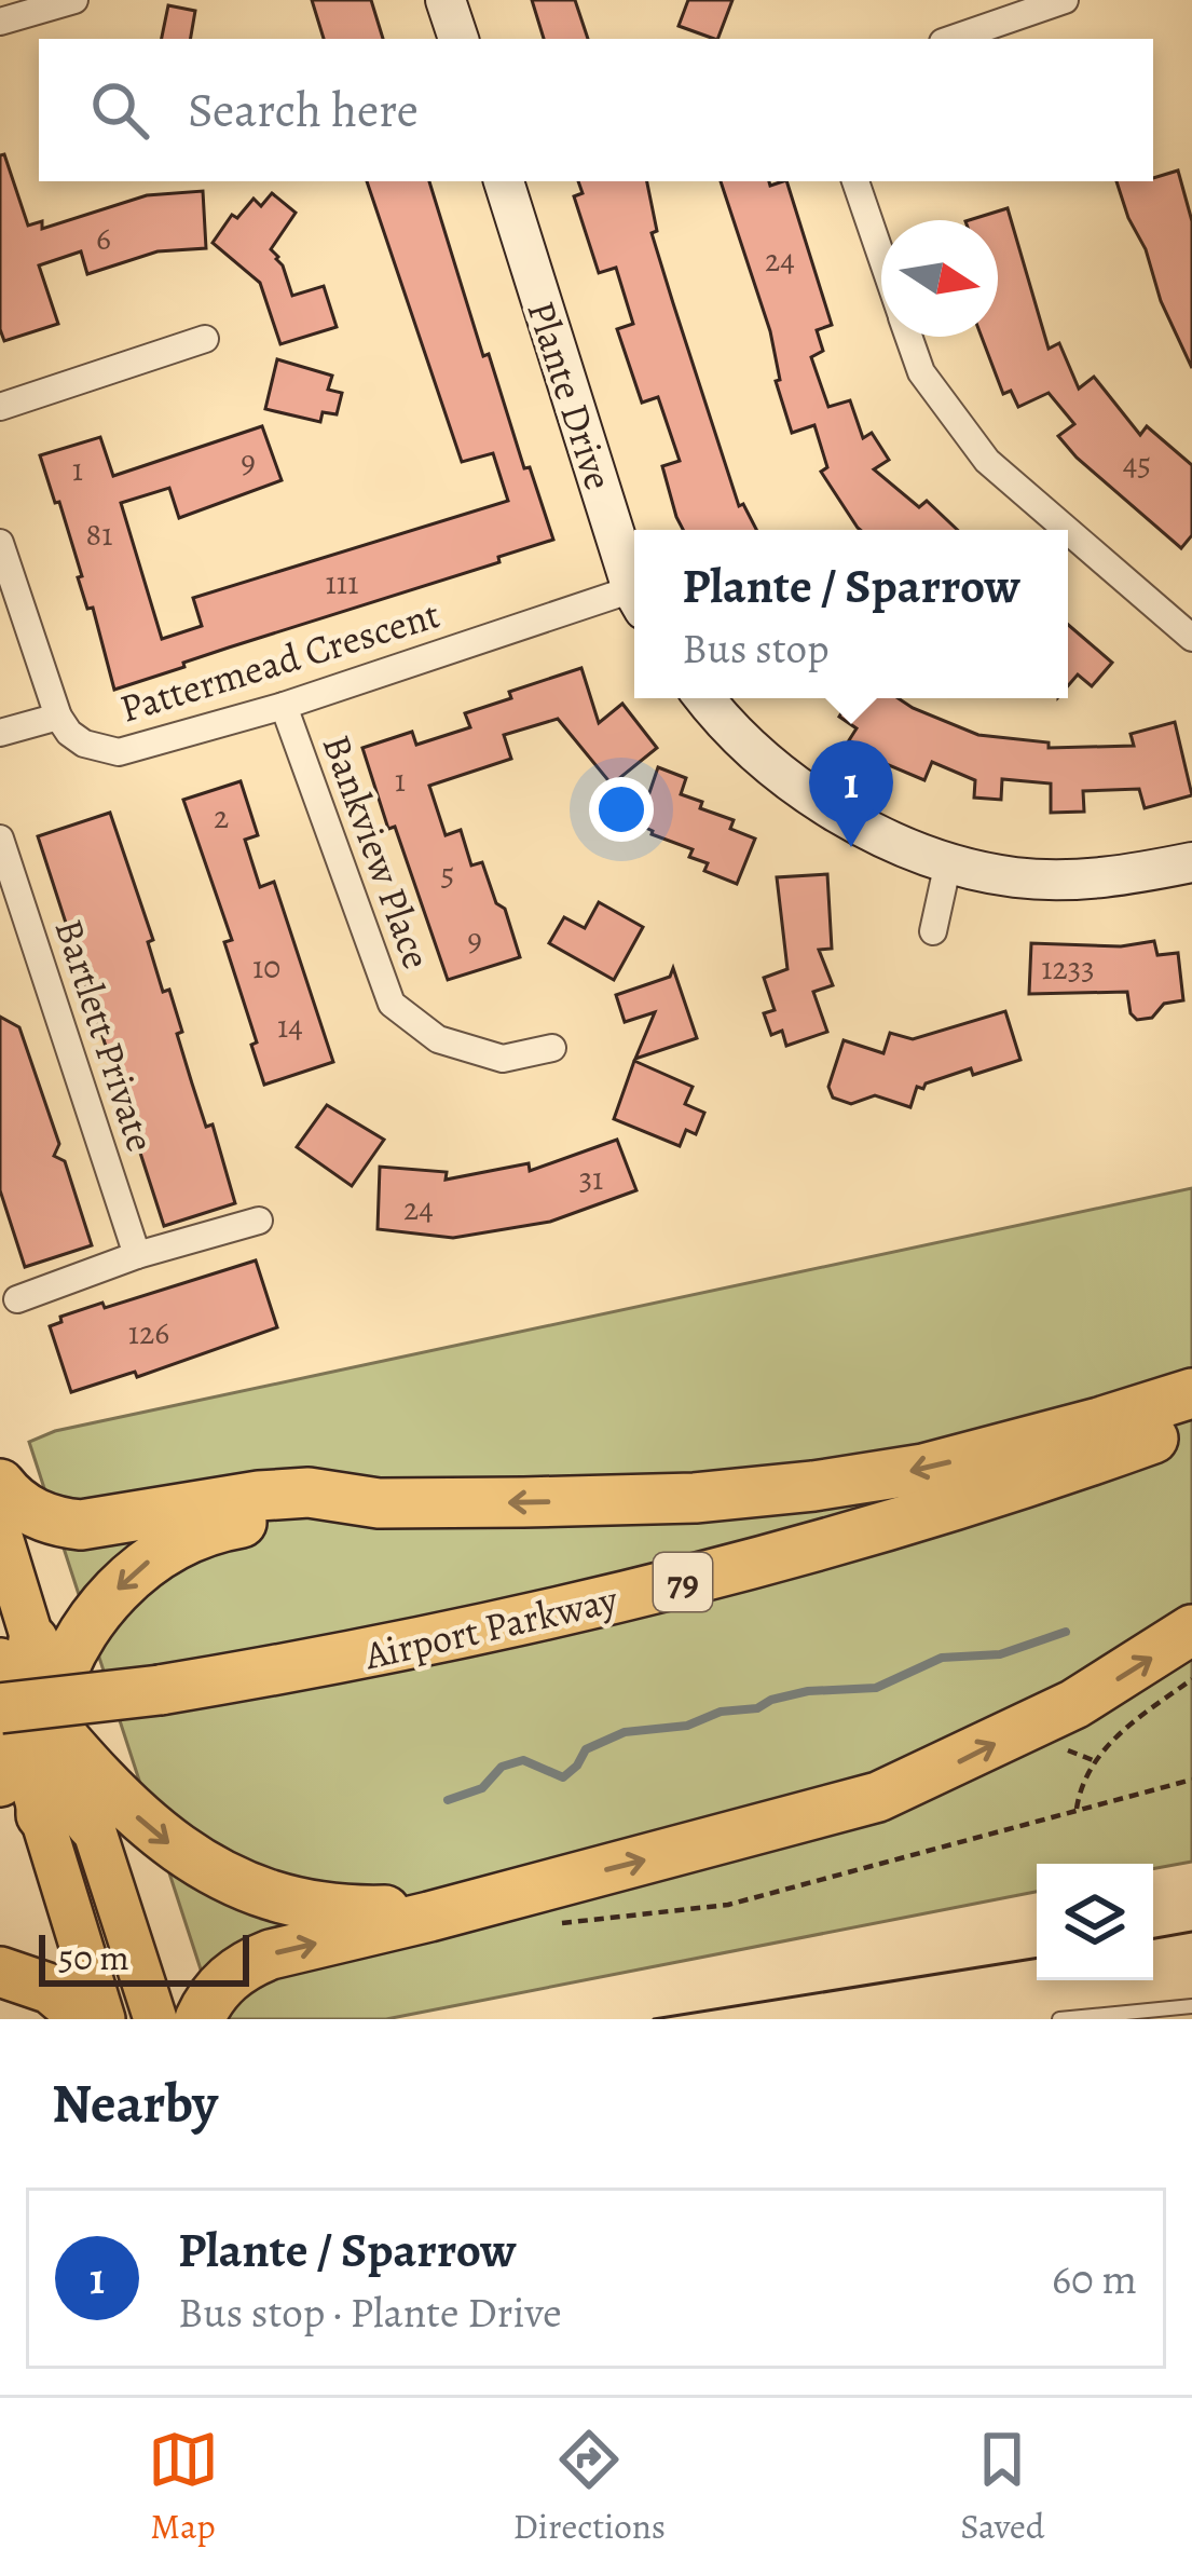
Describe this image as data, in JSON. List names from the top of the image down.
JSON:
{
  "streets": {
    "highway": ["79", "Airport Parkway"],
    "street": [
      "Plante Drive",
      "Pattermead Crescent",
      "Bankview Place",
      "Bartlett Private"
    ]
  },
  "crossings": [
    ["Pattermead Crescent", "Bankview Place"]
  ],
  "house_numbers": [
    "6",
    "24",
    "9",
    "45",
    "1",
    "81",
    "111",
    "1",
    "2",
    "5",
    "9",
    "10",
    "1233",
    "14",
    "31",
    "24",
    "126"
  ],
  "scale_bar": "50 m",
  "north": "right",
  "page": {
    "search": "Search here",
    "popup": ["Plante / Sparrow", "Bus stop"],
    "pins": "1",
    "scale": "50 m",
    "heading": "Nearby",
    "list": [
      {
        "mark": "1",
        "name": "Plante / Sparrow",
        "note": "Bus stop · Plante Drive",
        "value": "60 m"
      }
    ],
    "nav": ["Map", "Directions", "Saved"]
  }
}
